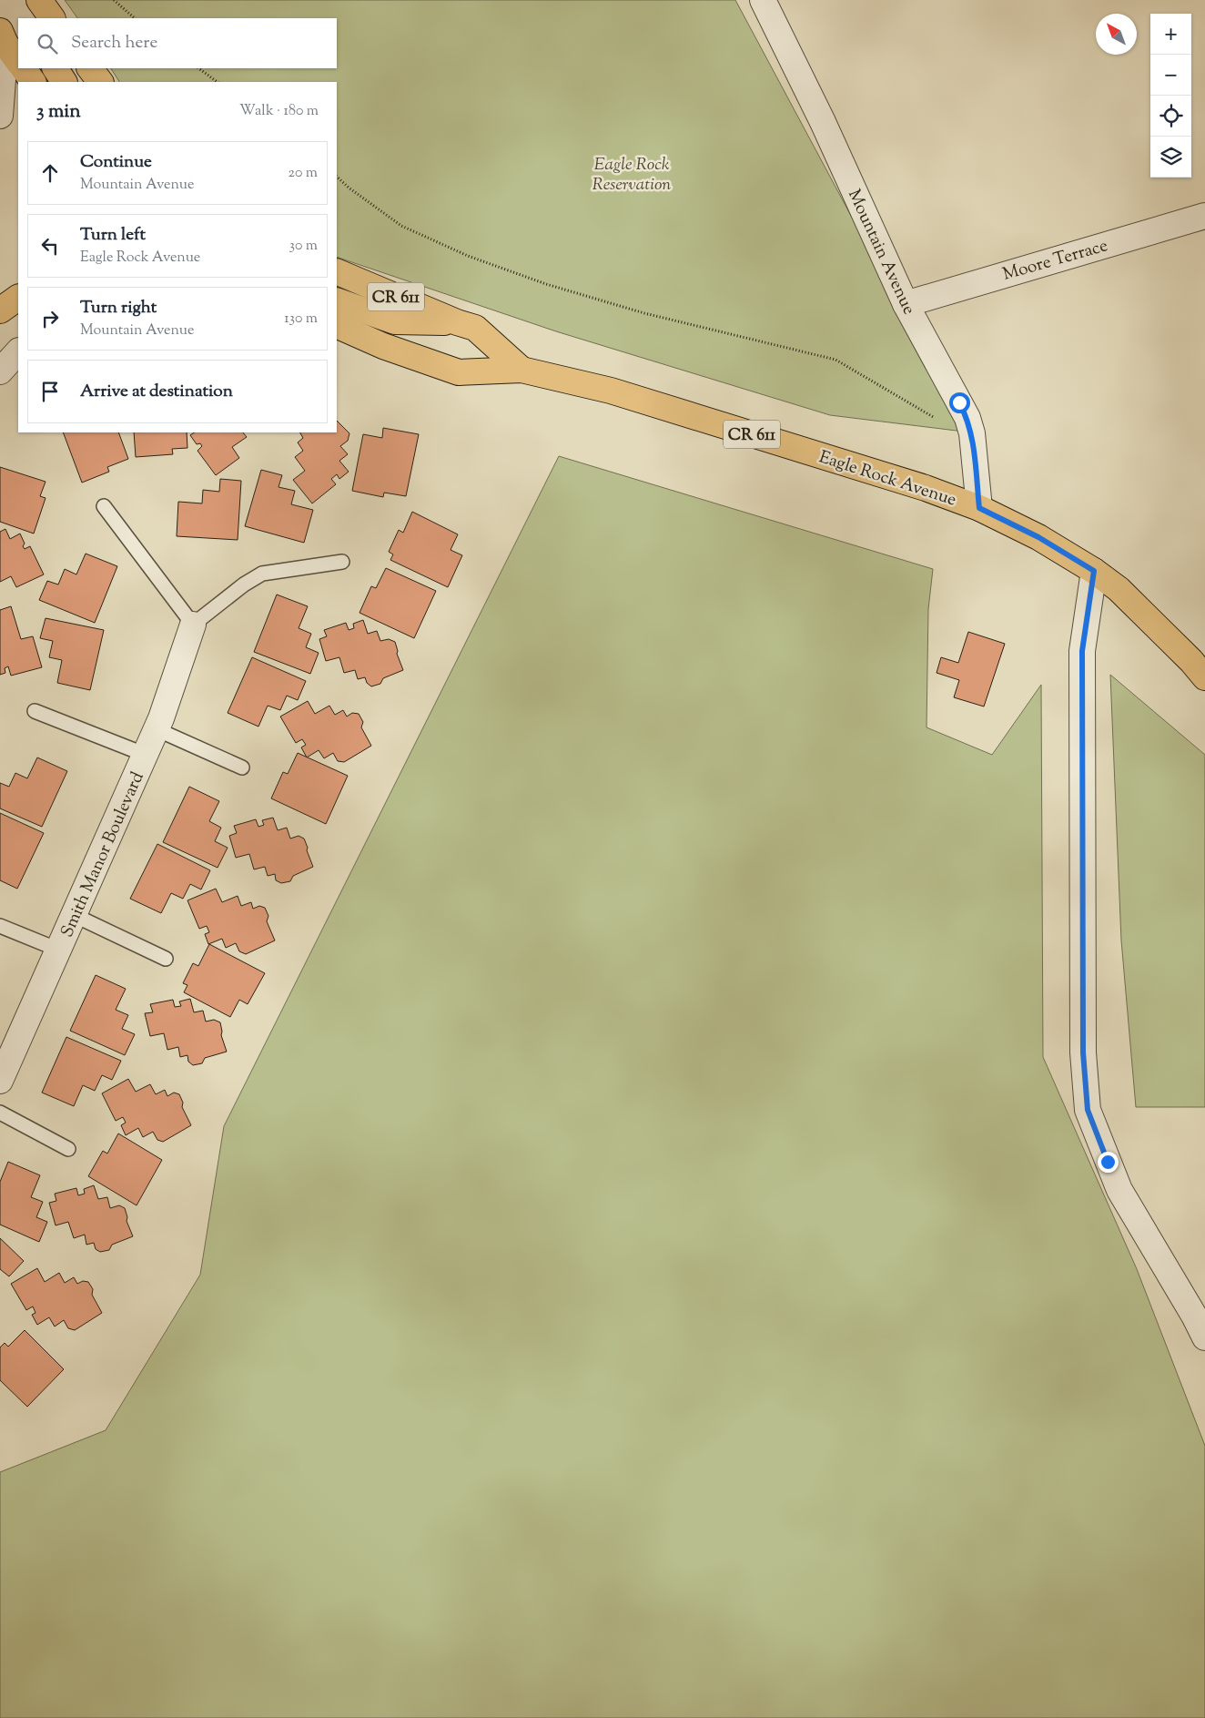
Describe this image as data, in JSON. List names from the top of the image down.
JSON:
{
  "streets": {
    "main road": ["CR 611", "Eagle Rock Avenue"],
    "street": ["Mountain Avenue", "Moore Terrace", "Smith Manor Boulevard"]
  },
  "crossings": [
    ["Mountain Avenue", "Moore Terrace"],
    ["Mountain Avenue", "Eagle Rock Avenue"]
  ],
  "parks": ["Eagle Rock Reservation"],
  "north": "top left",
  "page": {
    "map_buttons": ["+", "−"],
    "search": "Search here",
    "heading": ["3 min", "Walk · 180 m"],
    "list": [
      ["Continue", "Mountain Avenue", "20 m"],
      ["Turn left", "Eagle Rock Avenue", "30 m"],
      ["Turn right", "Mountain Avenue", "130 m"],
      "Arrive at destination"
    ]
  }
}
